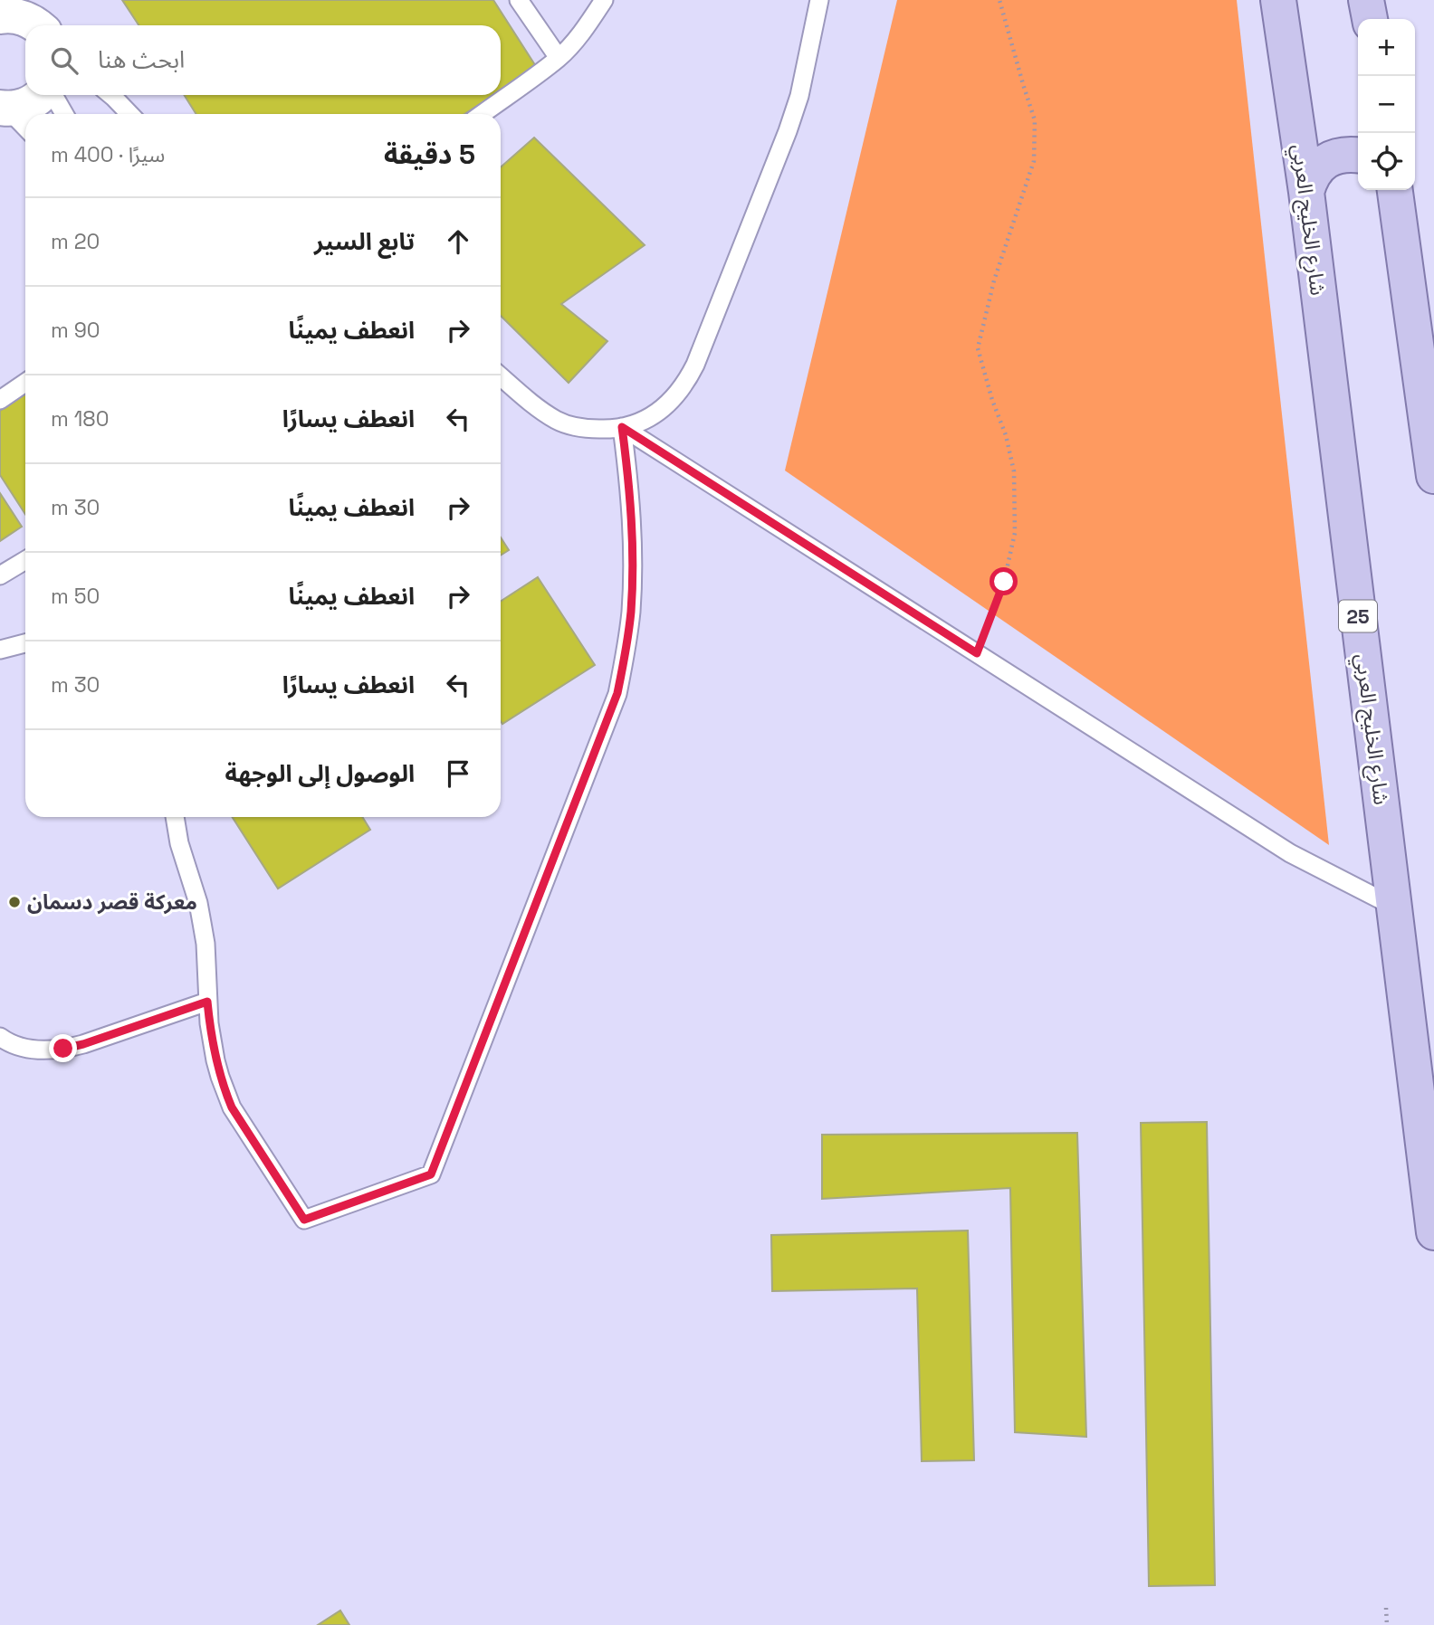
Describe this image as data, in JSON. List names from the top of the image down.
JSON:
{
  "streets": {
    "main road": ["شارع الخليج العربي", "25"]
  },
  "places": ["معركة قصر دسمان"],
  "page": {
    "map_buttons": ["+", "−"],
    "search": "ابحث هنا",
    "heading": ["5 دقيقة", "سيرًا · 400 m"],
    "list": [
      ["تابع السير", "20 m"],
      ["انعطف يمينًا", "90 m"],
      ["انعطف يسارًا", "180 m"],
      ["انعطف يمينًا", "30 m"],
      ["انعطف يمينًا", "50 m"],
      ["انعطف يسارًا", "30 m"],
      "الوصول إلى الوجهة"
    ]
  }
}
